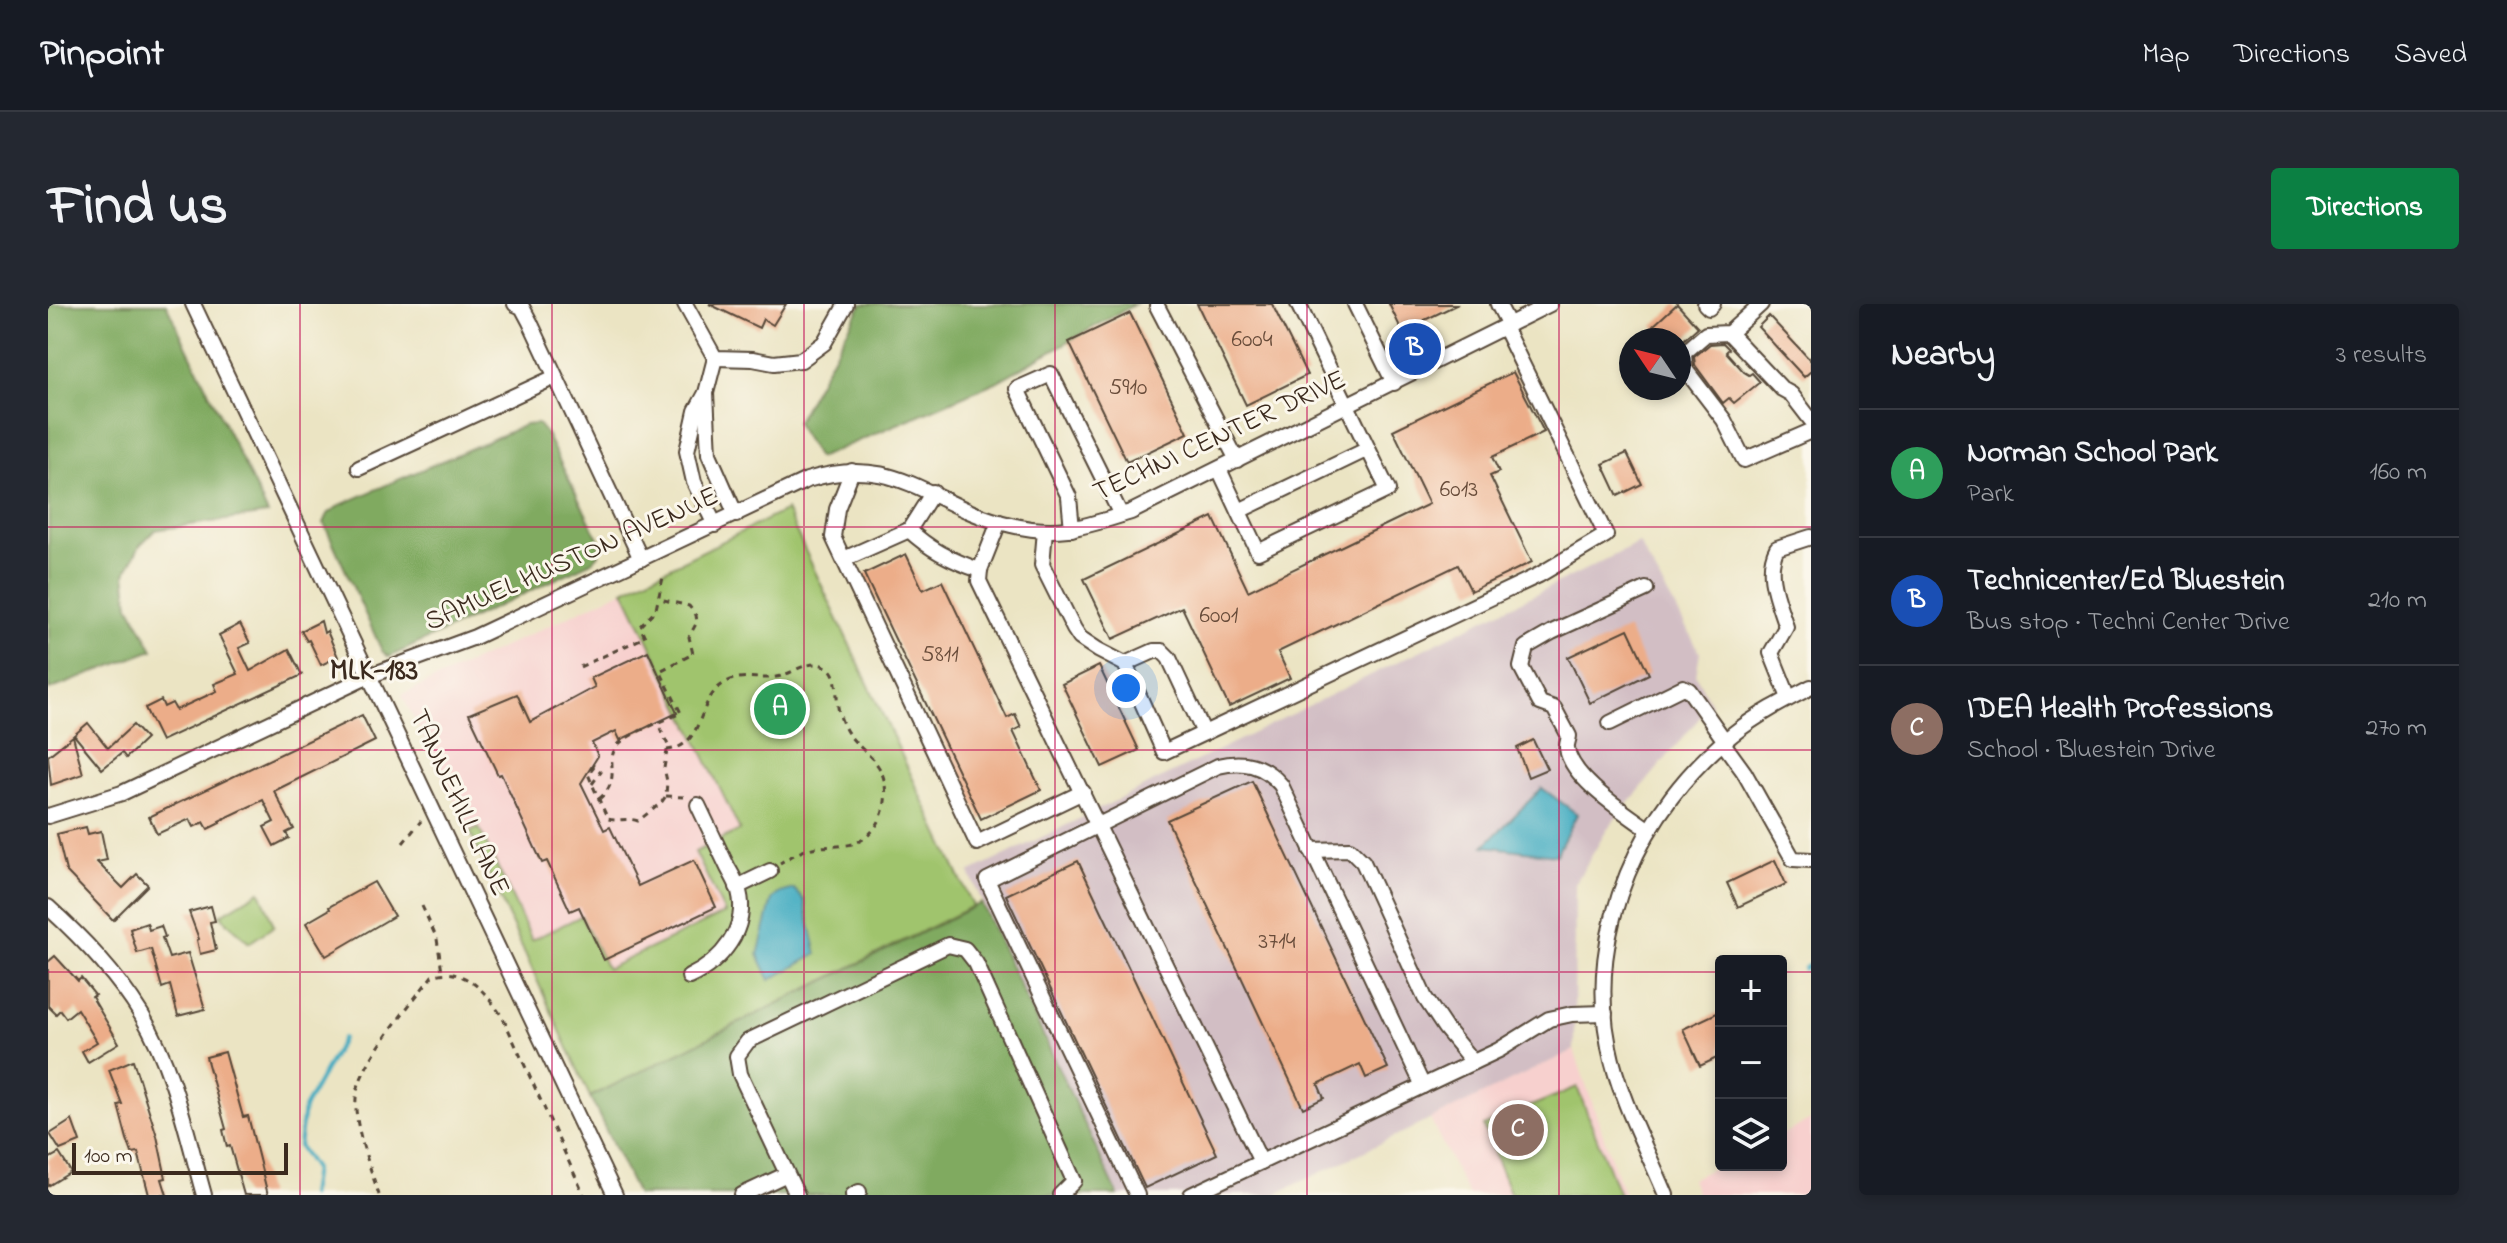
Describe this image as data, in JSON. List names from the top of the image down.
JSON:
{
  "streets": {
    "street": ["TECHNI CENTER DRIVE", "SAMUEL HUSTON AVENUE", "TANNEHILL LANE"]
  },
  "crossings": [
    ["TECHNI CENTER DRIVE", "SAMUEL HUSTON AVENUE"],
    ["SAMUEL HUSTON AVENUE", "TANNEHILL LANE"]
  ],
  "districts": ["MLK-183"],
  "house_numbers": [
    "6004",
    "5910",
    "6013",
    "6001",
    "5811",
    "3714"
  ],
  "scale_bar": "100 m",
  "north": "top left",
  "page": {
    "header": "Pinpoint",
    "nav": ["Map", "Directions", "Saved"],
    "title": "Find us",
    "buttons": "Directions",
    "heading": ["Nearby", "3 results"],
    "pins": ["B", "A", "C"],
    "list": [
      {
        "mark": "A",
        "name": "Norman School Park",
        "note": "Park",
        "value": "160 m"
      },
      {
        "mark": "B",
        "name": "Technicenter/Ed Bluestein",
        "note": "Bus stop · Techni Center Drive",
        "value": "210 m"
      },
      {
        "mark": "C",
        "name": "IDEA Health Professions",
        "note": "School · Bluestein Drive",
        "value": "270 m"
      }
    ],
    "map_buttons": ["+", "−"],
    "scale": "100 m"
  }
}
